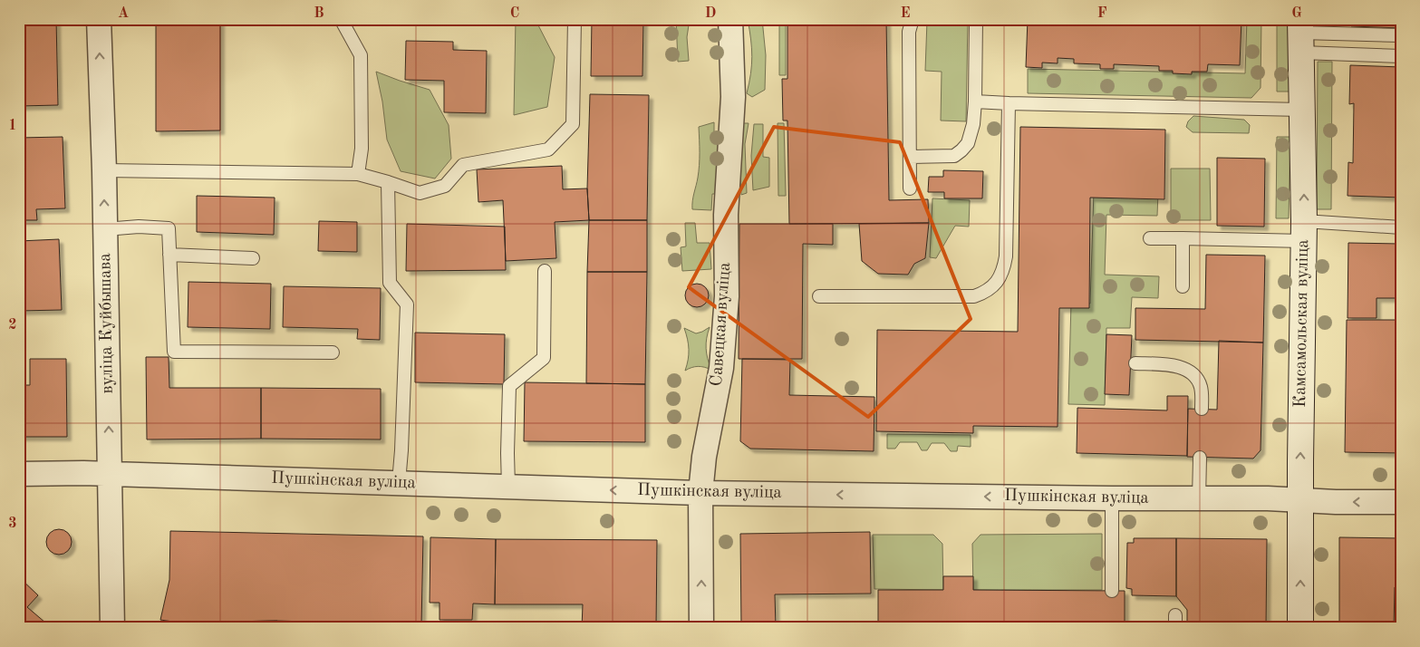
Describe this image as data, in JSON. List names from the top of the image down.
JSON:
{
  "streets": {
    "main road": ["Камсамольская вуліца"],
    "street": ["вуліца Куйбышава", "Савецкая вуліца", "Пушкінская вуліца"]
  },
  "crossings": [
    ["вуліца Куйбышава", "Пушкінская вуліца"],
    ["Камсамольская вуліца", "Пушкінская вуліца"],
    ["Савецкая вуліца", "Пушкінская вуліца"]
  ],
  "one_way": ["вуліца Куйбышава", "Камсамольская вуліца", "Пушкінская вуліца"],
  "grid": {
    "columns": [
      "A",
      "B",
      "C",
      "D",
      "E",
      "F",
      "G"
    ],
    "rows": ["1", "2", "3"]
  }
}
